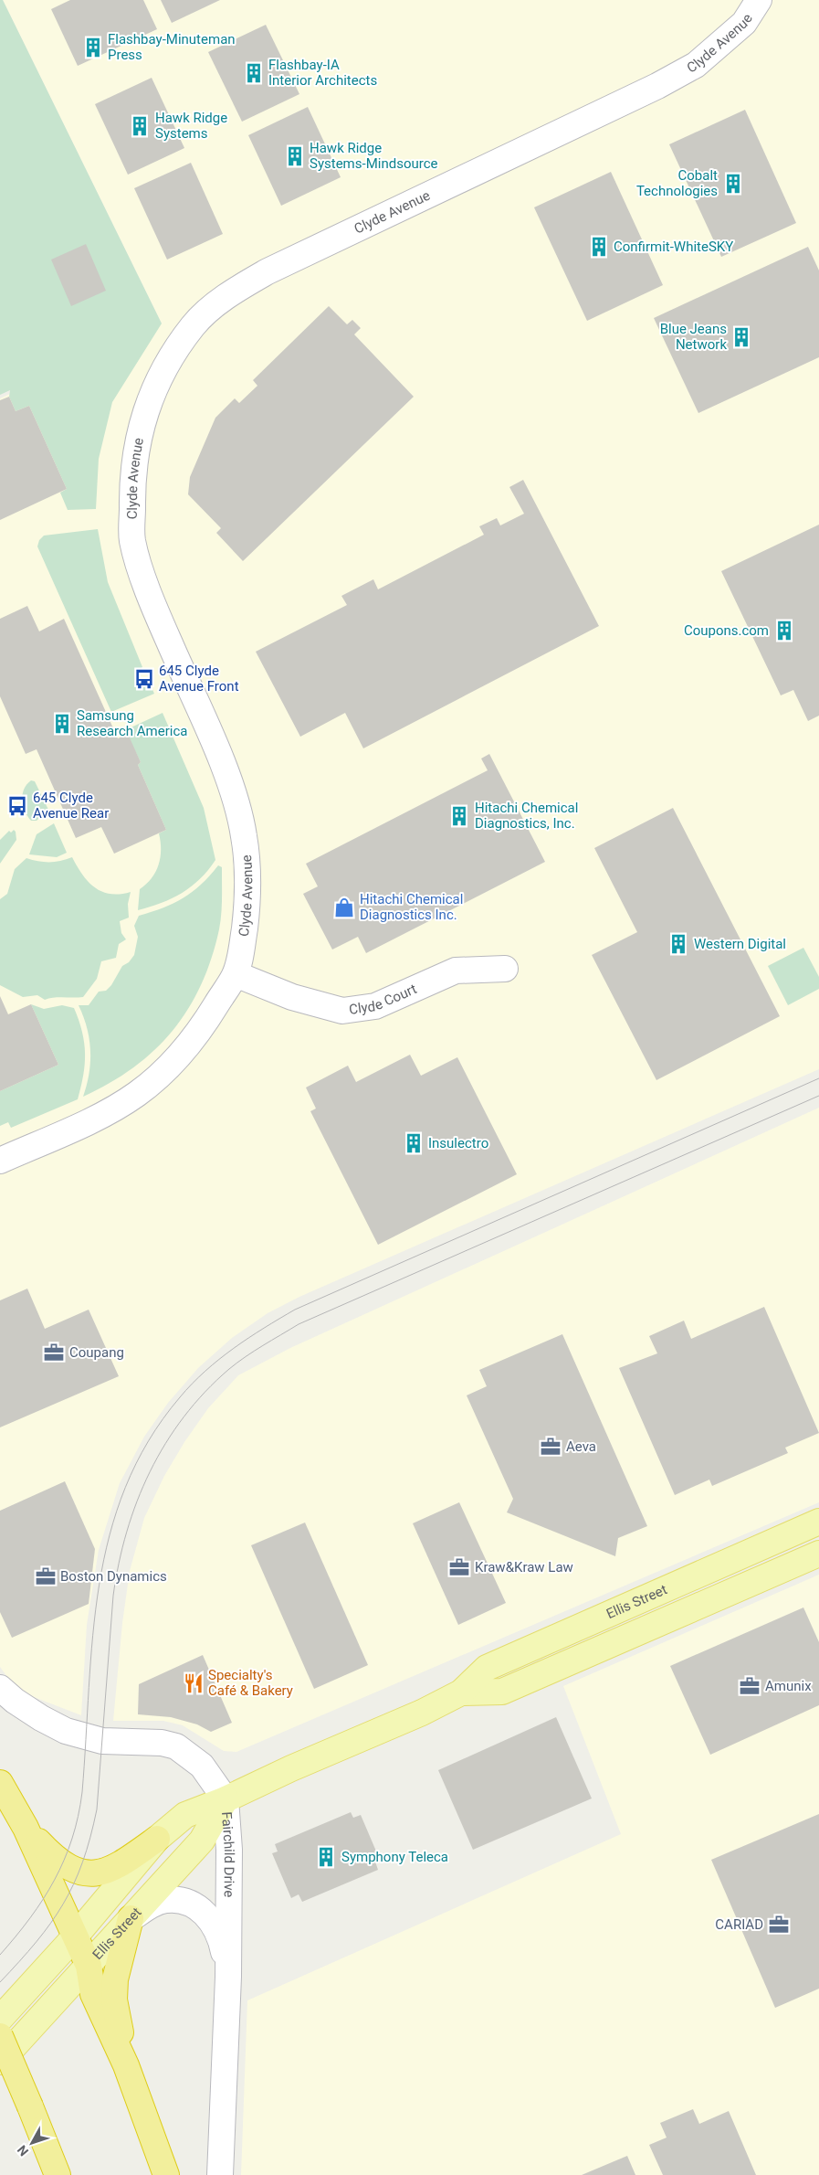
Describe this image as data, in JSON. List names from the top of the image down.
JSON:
{
  "streets": {
    "main road": ["Ellis Street"],
    "street": ["Clyde Avenue", "Clyde Court", "Fairchild Drive"]
  },
  "crossings": [
    ["Clyde Avenue", "Clyde Court"],
    ["Ellis Street", "Fairchild Drive"]
  ],
  "places": {
    "building": [
      "Flashbay-Minuteman Press",
      "Flashbay-IA Interior Architects",
      "Hawk Ridge Systems",
      "Hawk Ridge Systems-Mindsource",
      "Cobalt Technologies",
      "Confirmit-WhiteSKY",
      "Blue Jeans Network",
      "Coupons.com",
      "Samsung Research America",
      "Hitachi Chemical Diagnostics, Inc.",
      "Western Digital",
      "Insulectro",
      "Symphony Teleca"
    ],
    "bus stop": ["645 Clyde Avenue Front", "645 Clyde Avenue Rear"],
    "shop": ["Hitachi Chemical Diagnostics Inc."],
    "office": [
      "Coupang",
      "Aeva",
      "Kraw&Kraw Law",
      "Boston Dynamics",
      "Amunix",
      "CARIAD"
    ],
    "restaurant": ["Specialty's Café & Bakery"]
  },
  "north": "bottom left"
}
